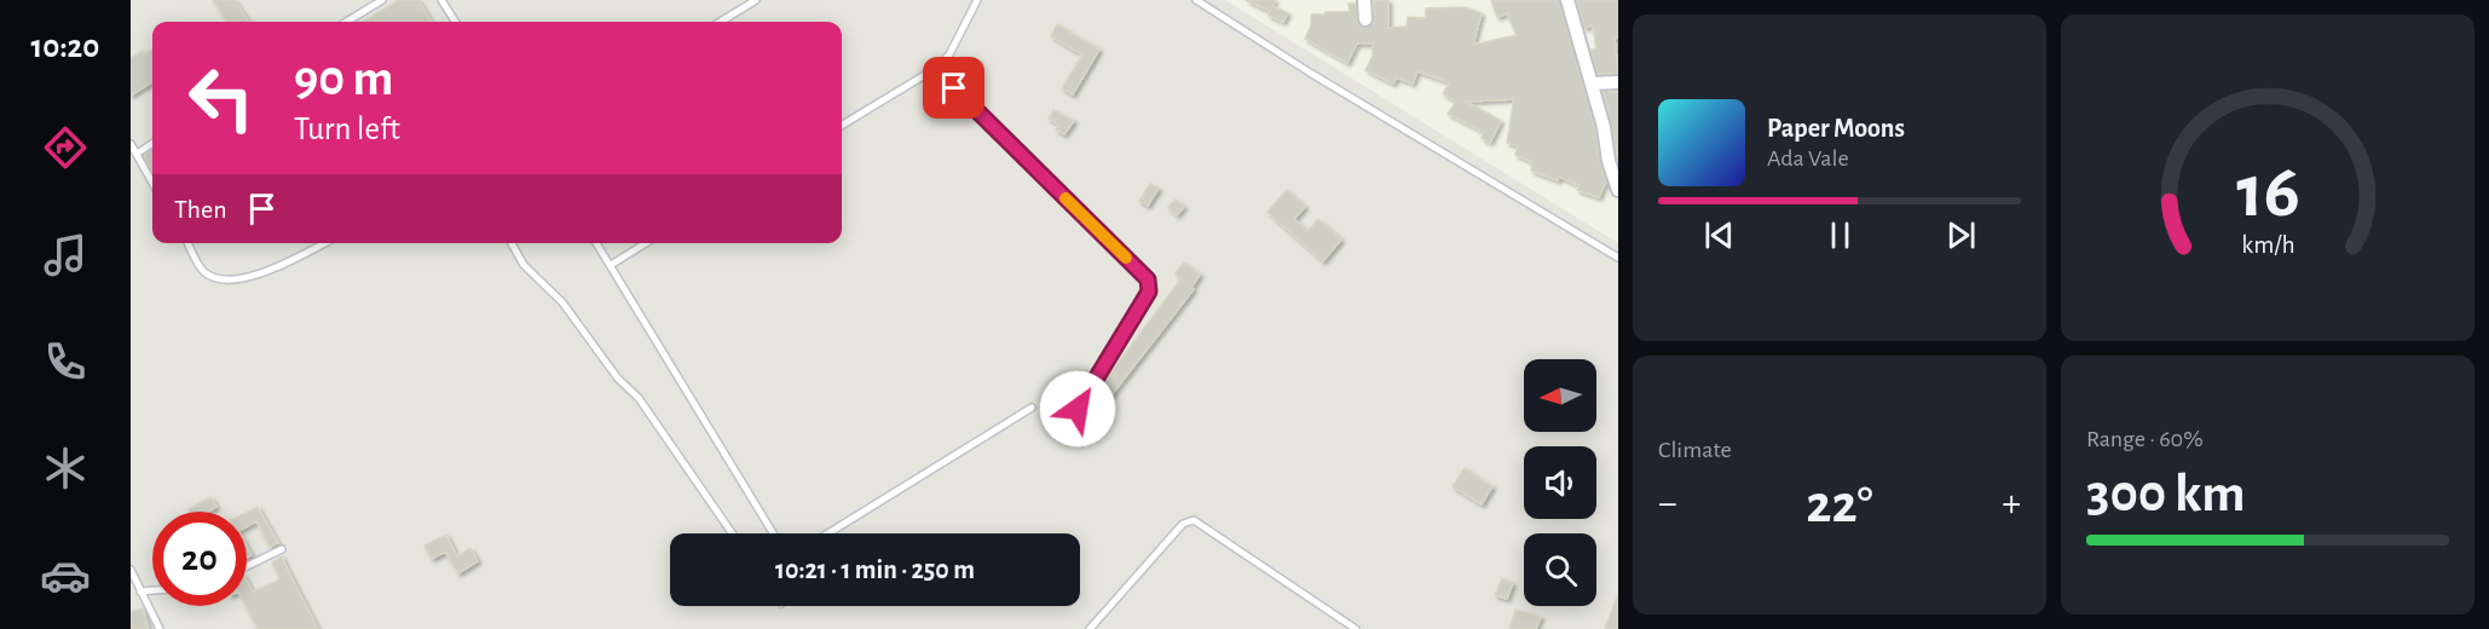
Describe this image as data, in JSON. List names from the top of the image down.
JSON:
{
  "north": "left",
  "page": {
    "tabs": "10:20",
    "turn": ["90 m", "Turn left"],
    "song": ["Paper Moons", "Ada Vale"],
    "then": "Then",
    "tile": [
      "Climate",
      ["Range · 60%", "300 km"]
    ],
    "heat": ["−", "22°", "+"],
    "limit": "20",
    "trip": "10:21 · 1 min · 250 m",
    "gauge": ["16", "km/h"]
  }
}
